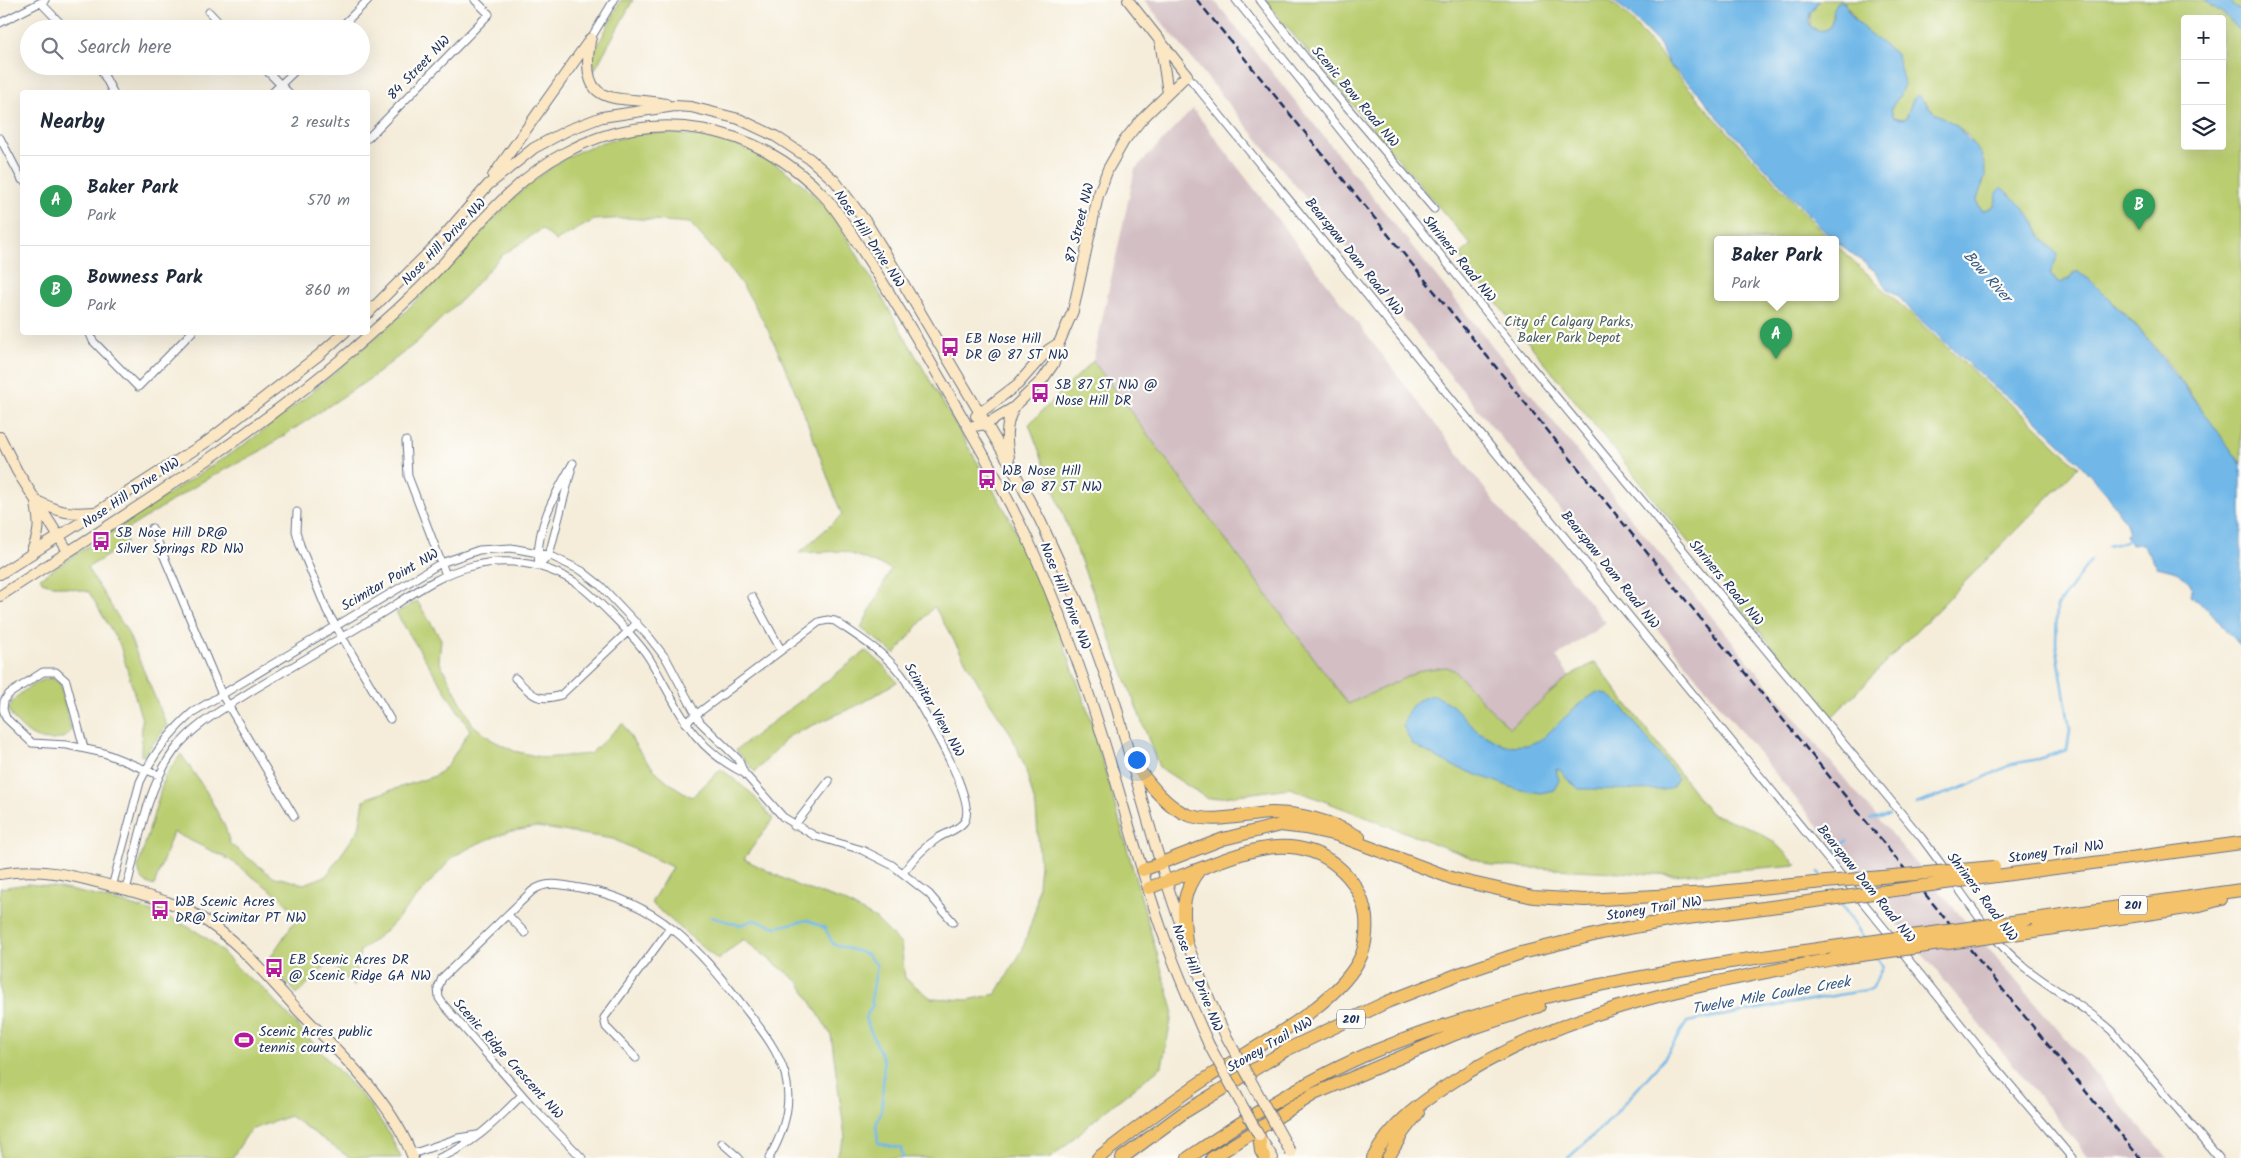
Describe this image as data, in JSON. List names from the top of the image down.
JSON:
{
  "streets": {
    "highway": ["Stoney Trail NW", "201"],
    "main road": ["87 Street NW", "Nose Hill Drive NW", "Bearspaw Dam Road NW"],
    "street": [
      "84 Street NW",
      "Scenic Bow Road NW",
      "Shriners Road NW",
      "Scimitar Point NW",
      "Scimitar View NW",
      "Scenic Ridge Crescent NW"
    ]
  },
  "crossings": [
    ["87 Street NW", "Nose Hill Drive NW"],
    ["87 Street NW", "Bearspaw Dam Road NW"],
    ["Scimitar Point NW", "Scimitar View NW"]
  ],
  "water": ["Bow River", "Twelve Mile Coulee Creek"],
  "parks": ["City of Calgary Parks, Baker Park Depot"],
  "places": {
    "bus stop": [
      "EB Nose Hill DR @ 87 ST NW",
      "SB 87 ST NW @ Nose Hill DR",
      "WB Nose Hill Dr @ 87 ST NW",
      "SB Nose Hill DR@ Silver Springs RD NW",
      "WB Scenic Acres DR@ Scimitar PT NW",
      "EB Scenic Acres DR @ Scenic Ridge GA NW"
    ],
    "sports": ["Scenic Acres public tennis courts"]
  },
  "page": {
    "map_buttons": ["+", "−"],
    "search": "Search here",
    "heading": ["Nearby", "2 results"],
    "list": [
      {
        "mark": "A",
        "name": "Baker Park",
        "note": "Park",
        "value": "570 m"
      },
      {
        "mark": "B",
        "name": "Bowness Park",
        "note": "Park",
        "value": "860 m"
      }
    ],
    "pins": ["B", "A"],
    "popup": ["Baker Park", "Park"]
  }
}
